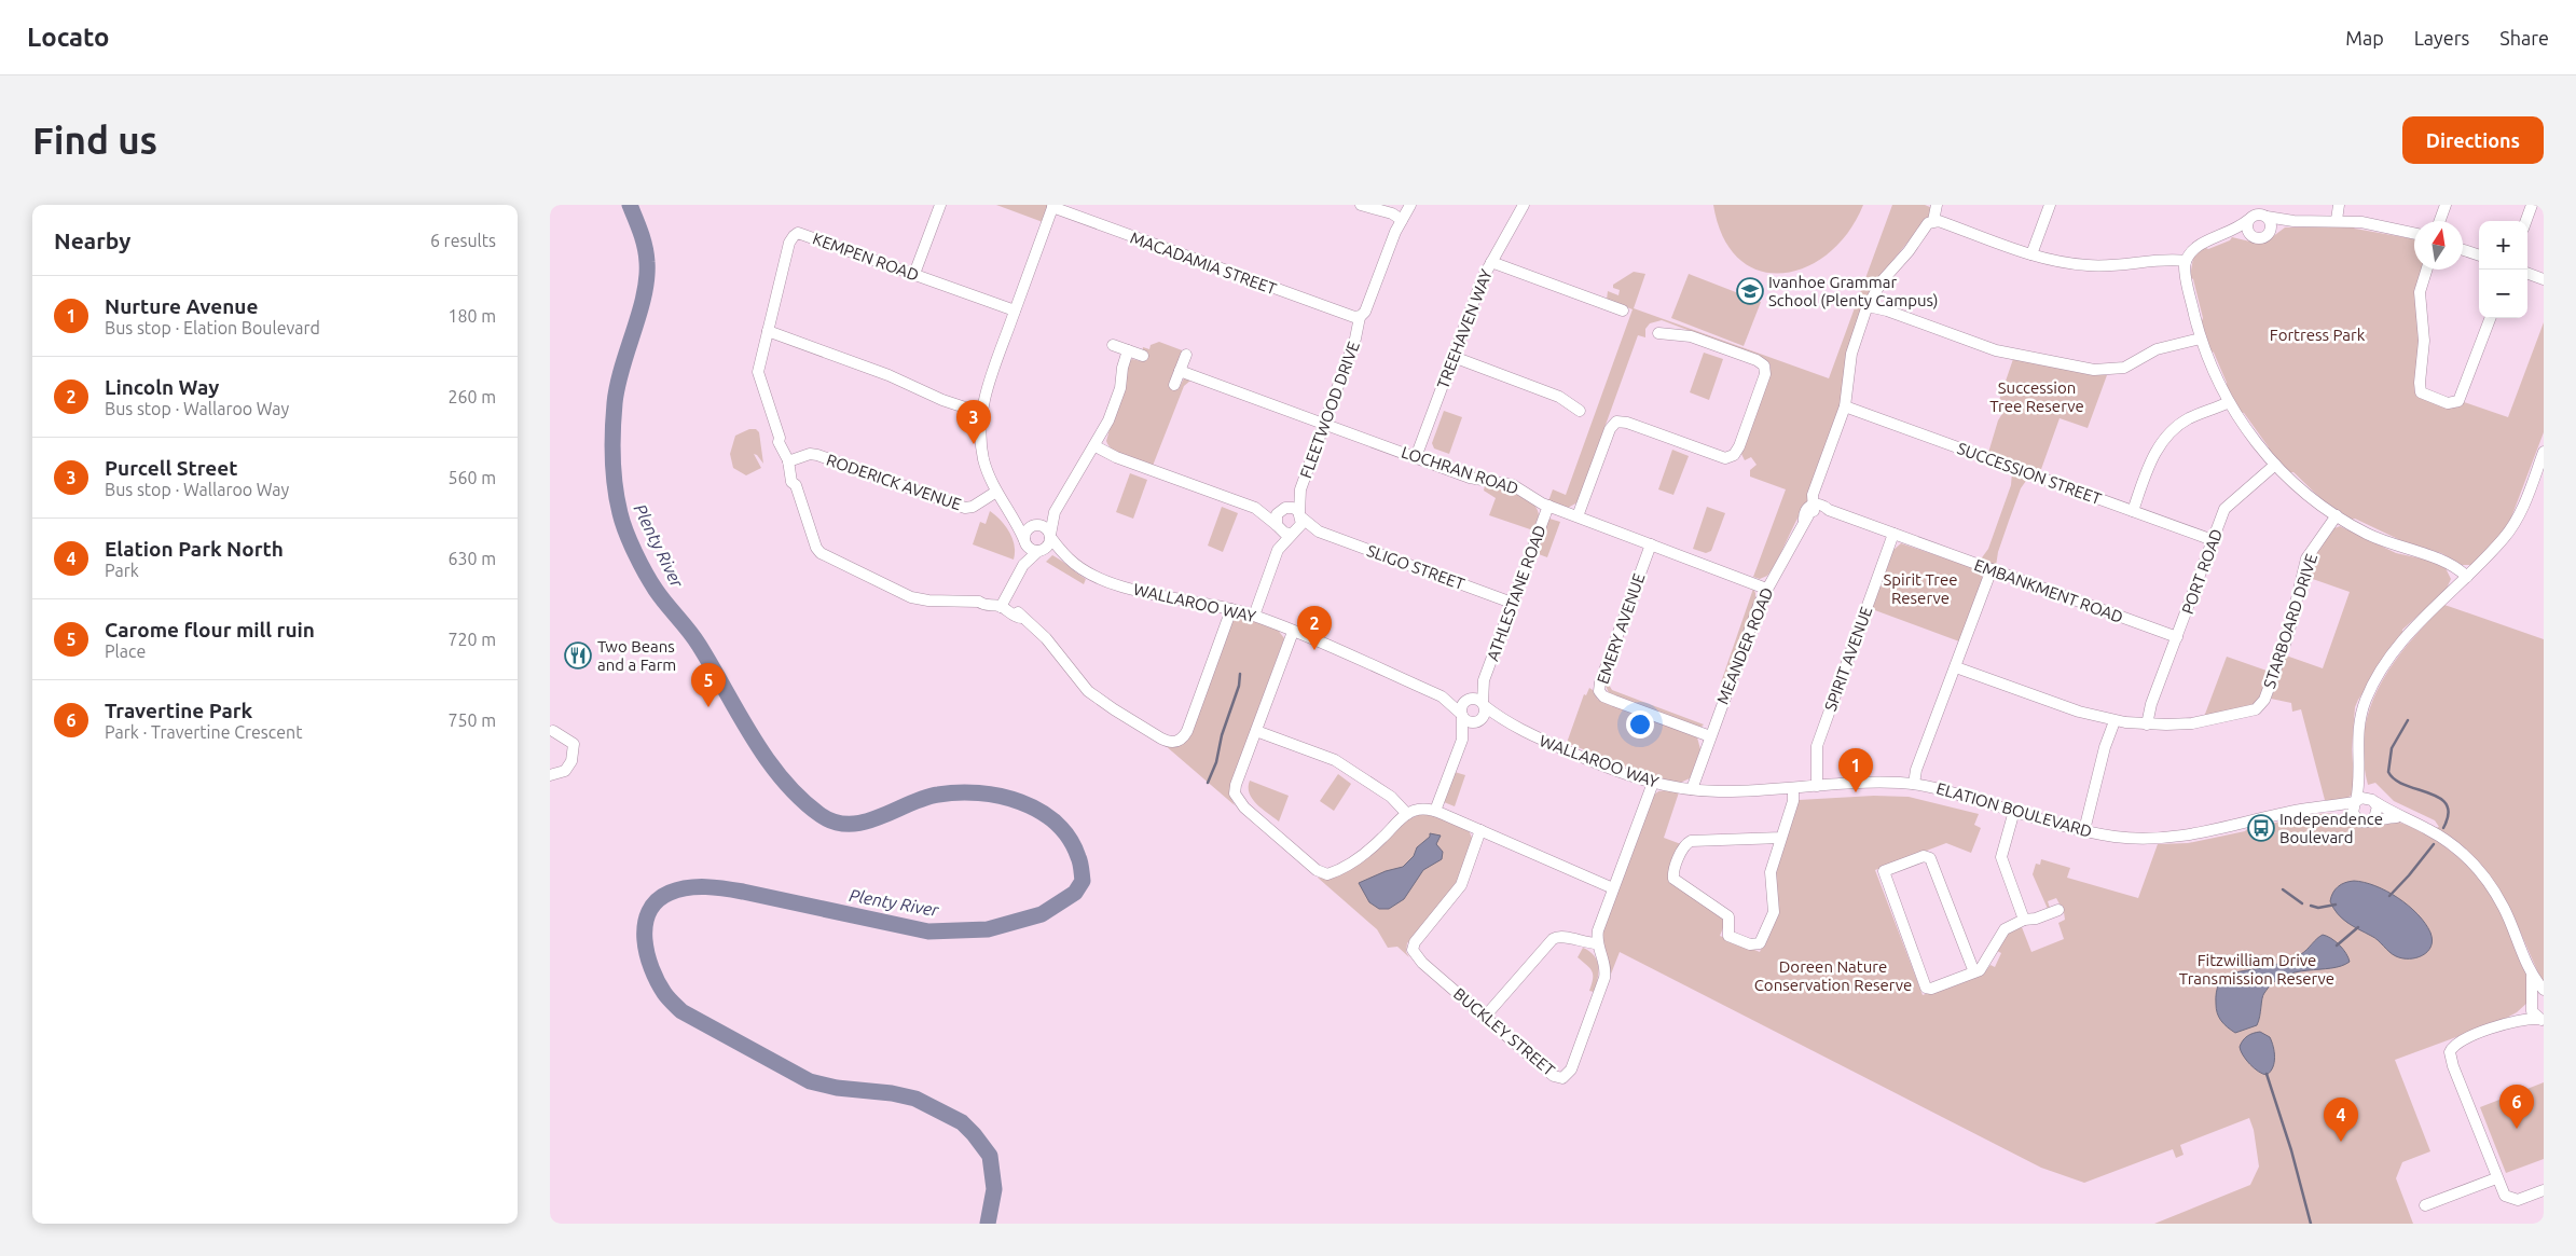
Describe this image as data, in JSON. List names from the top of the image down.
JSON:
{
  "streets": {
    "street": [
      "KEMPEN ROAD",
      "MACADAMIA STREET",
      "TREEHAVEN WAY",
      "FLEETWOOD DRIVE",
      "LOCHRAN ROAD",
      "SUCCESSION STREET",
      "RODERICK AVENUE",
      "SLIGO STREET",
      "PORT ROAD",
      "EMBANKMENT ROAD",
      "ATHLESTANE ROAD",
      "WALLAROO WAY",
      "STARBOARD DRIVE",
      "EMERY AVENUE",
      "MEANDER ROAD",
      "SPIRIT AVENUE",
      "ELATION BOULEVARD",
      "BUCKLEY STREET"
    ]
  },
  "crossings": [
    ["KEMPEN ROAD", "RODERICK AVENUE"],
    ["KEMPEN ROAD", "WALLAROO WAY"],
    ["MACADAMIA STREET", "FLEETWOOD DRIVE"],
    ["TREEHAVEN WAY", "LOCHRAN ROAD"],
    ["FLEETWOOD DRIVE", "LOCHRAN ROAD"],
    ["FLEETWOOD DRIVE", "SLIGO STREET"],
    ["LOCHRAN ROAD", "ATHLESTANE ROAD"],
    ["LOCHRAN ROAD", "EMERY AVENUE"],
    ["LOCHRAN ROAD", "MEANDER ROAD"],
    ["SUCCESSION STREET", "PORT ROAD"],
    ["SUCCESSION STREET", "MEANDER ROAD"],
    ["SLIGO STREET", "ATHLESTANE ROAD"],
    ["PORT ROAD", "EMBANKMENT ROAD"],
    ["PORT ROAD", "STARBOARD DRIVE"],
    ["EMBANKMENT ROAD", "MEANDER ROAD"],
    ["EMBANKMENT ROAD", "SPIRIT AVENUE"],
    ["ATHLESTANE ROAD", "WALLAROO WAY"],
    ["WALLAROO WAY", "MEANDER ROAD"],
    ["WALLAROO WAY", "ELATION BOULEVARD"],
    ["WALLAROO WAY", "BUCKLEY STREET"],
    ["EMERY AVENUE", "MEANDER ROAD"],
    ["MEANDER ROAD", "ELATION BOULEVARD"],
    ["SPIRIT AVENUE", "ELATION BOULEVARD"]
  ],
  "water": ["Plenty River"],
  "parks": [
    "Fortress Park",
    "Succession Tree Reserve",
    "Spirit Tree Reserve",
    "Fitzwilliam Drive Transmission Reserve",
    "Doreen Nature Conservation Reserve"
  ],
  "places": {
    "school or university": ["Ivanhoe Grammar School (Plenty Campus)"],
    "restaurant": ["Two Beans and a Farm"],
    "bus stop": ["Independence Boulevard"]
  },
  "north": "top",
  "page": {
    "header": "Locato",
    "nav": ["Map", "Layers", "Share"],
    "buttons": "Directions",
    "title": "Find us",
    "heading": ["Nearby", "6 results"],
    "map_buttons": ["+", "−"],
    "list": [
      {
        "mark": "1",
        "name": "Nurture Avenue",
        "note": "Bus stop · Elation Boulevard",
        "value": "180 m"
      },
      {
        "mark": "2",
        "name": "Lincoln Way",
        "note": "Bus stop · Wallaroo Way",
        "value": "260 m"
      },
      {
        "mark": "3",
        "name": "Purcell Street",
        "note": "Bus stop · Wallaroo Way",
        "value": "560 m"
      },
      {
        "mark": "4",
        "name": "Elation Park North",
        "note": "Park",
        "value": "630 m"
      },
      {
        "mark": "5",
        "name": "Carome flour mill ruin",
        "note": "Place",
        "value": "720 m"
      },
      {
        "mark": "6",
        "name": "Travertine Park",
        "note": "Park · Travertine Crescent",
        "value": "750 m"
      }
    ],
    "pins": [
      "3",
      "2",
      "5",
      "1",
      "6",
      "4"
    ]
  }
}
